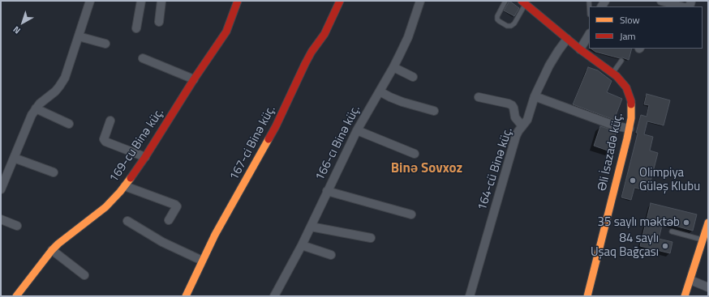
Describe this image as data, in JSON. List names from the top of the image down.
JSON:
{
  "streets": {
    "street": [
      "167-ci Binə küç.",
      "166-cı Binə küç.",
      "169-cu Binə küç.",
      "Əli İsazadə küç.",
      "164-cü Binə küç."
    ]
  },
  "crossings": [
    ["Əli İsazadə küç.", "164-cü Binə küç."]
  ],
  "districts": ["Binə Sovxoz"],
  "places": ["Olimpiya Güləş Klubu", "35 saylı məktəb", "84 saylı Uşaq Bağçası"],
  "legend": ["Slow", "Jam"],
  "north": "bottom left"
}
